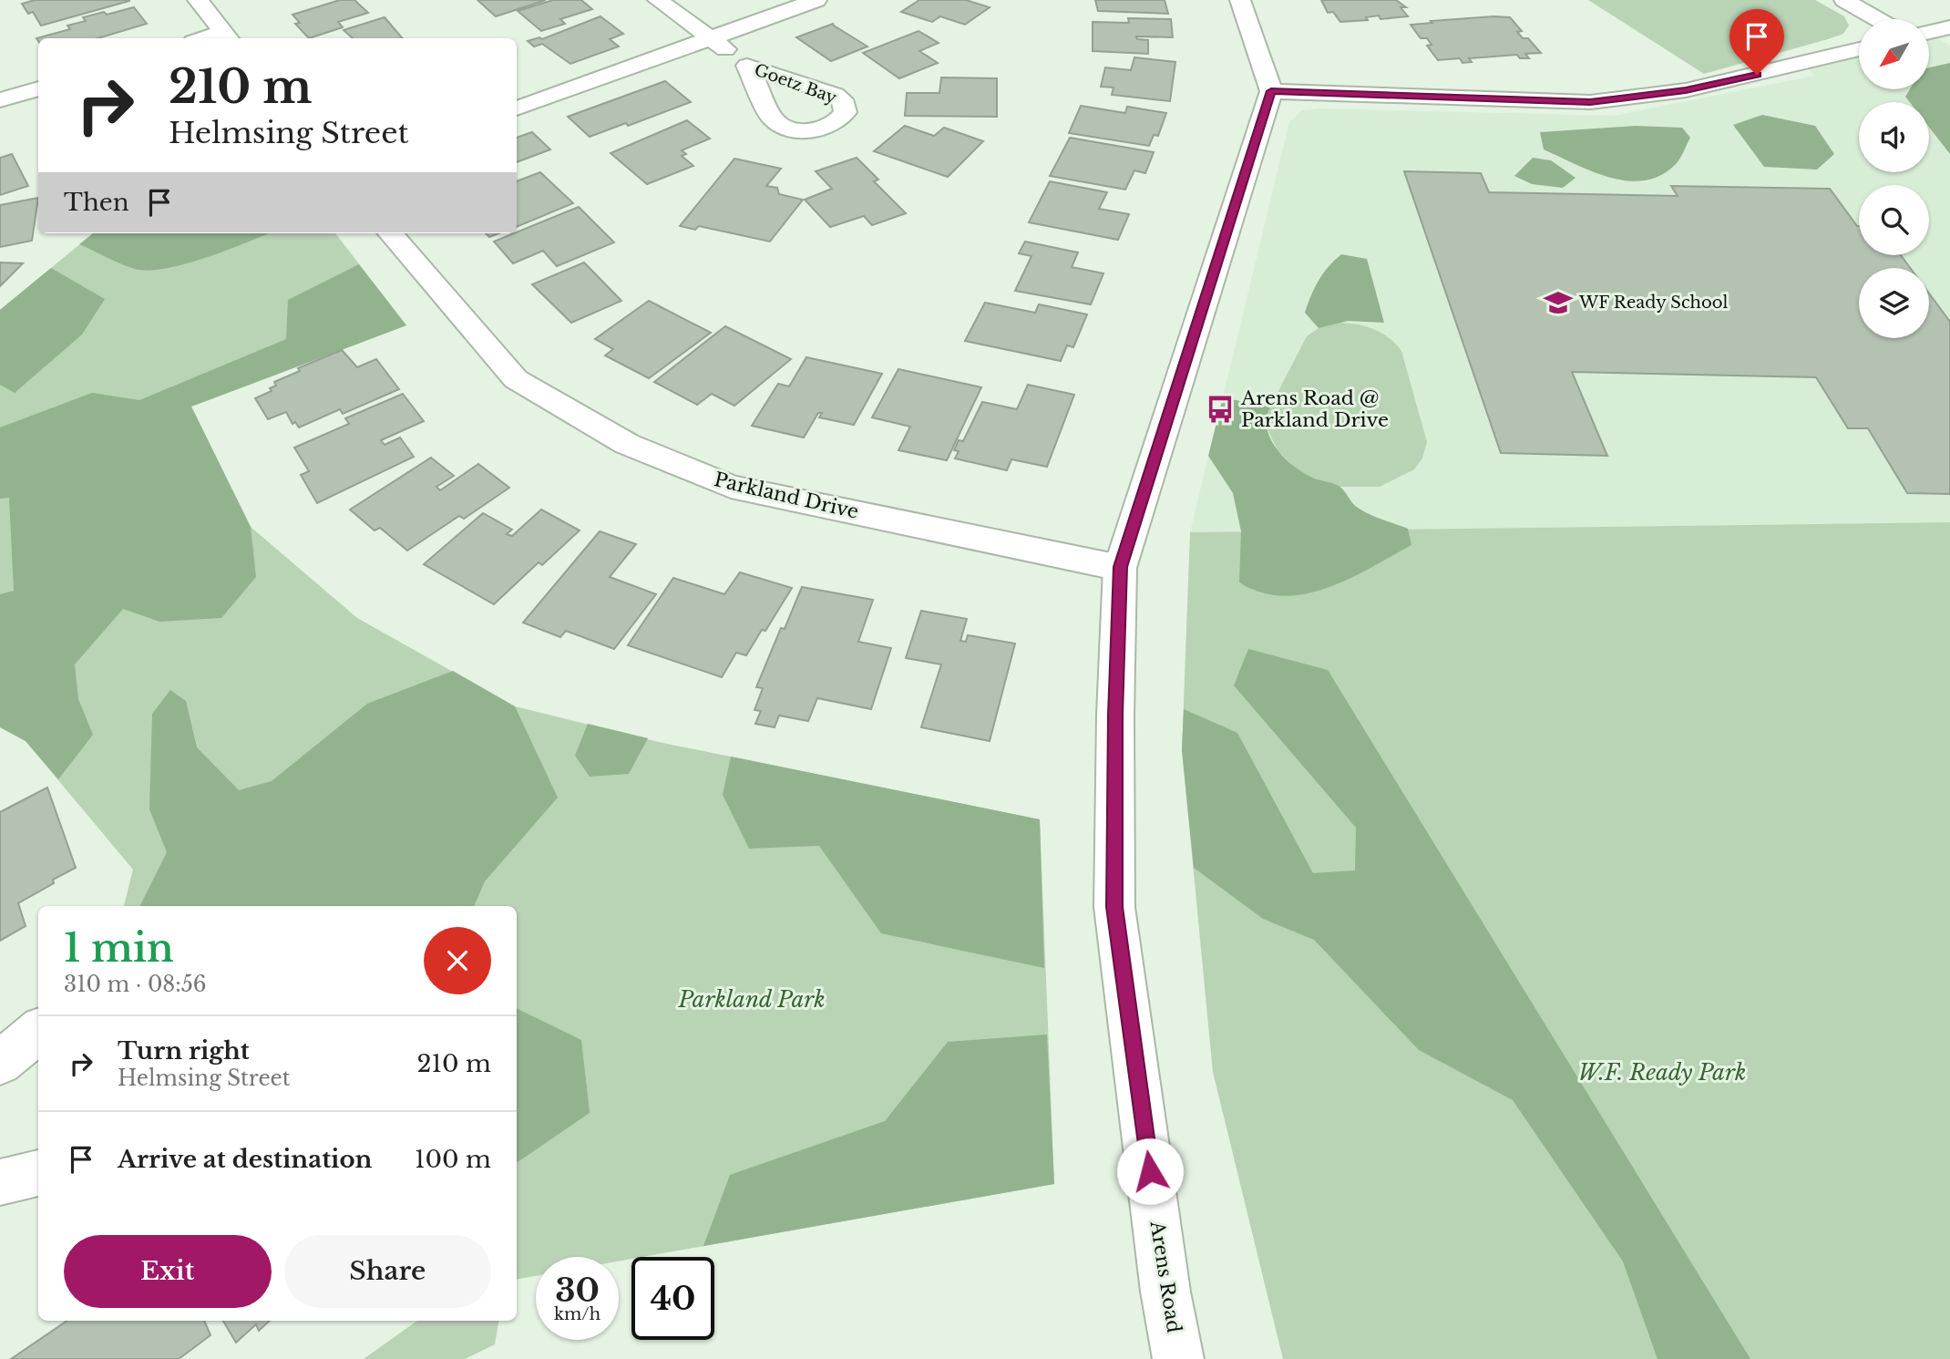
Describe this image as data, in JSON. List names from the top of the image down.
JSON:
{
  "streets": {
    "street": ["Goetz Bay", "Parkland Drive", "Arens Road"]
  },
  "crossings": [
    ["Parkland Drive", "Arens Road"]
  ],
  "parks": ["Parkland Park", "W.F. Ready Park"],
  "places": {
    "school or university": ["WF Ready School"],
    "bus stop": ["Arens Road @ Parkland Drive"]
  },
  "north": "bottom left",
  "page": {
    "turn": ["210 m", "Helmsing Street"],
    "then": "Then",
    "heading": ["1 min", "310 m · 08:56"],
    "list": [
      {
        "name": "Turn right",
        "note": "Helmsing Street",
        "value": "210 m"
      },
      {
        "name": "Arrive at destination",
        "value": "100 m"
      }
    ],
    "buttons": ["Exit", "Share"],
    "speed": "30 km/h",
    "limit": "40"
  }
}
